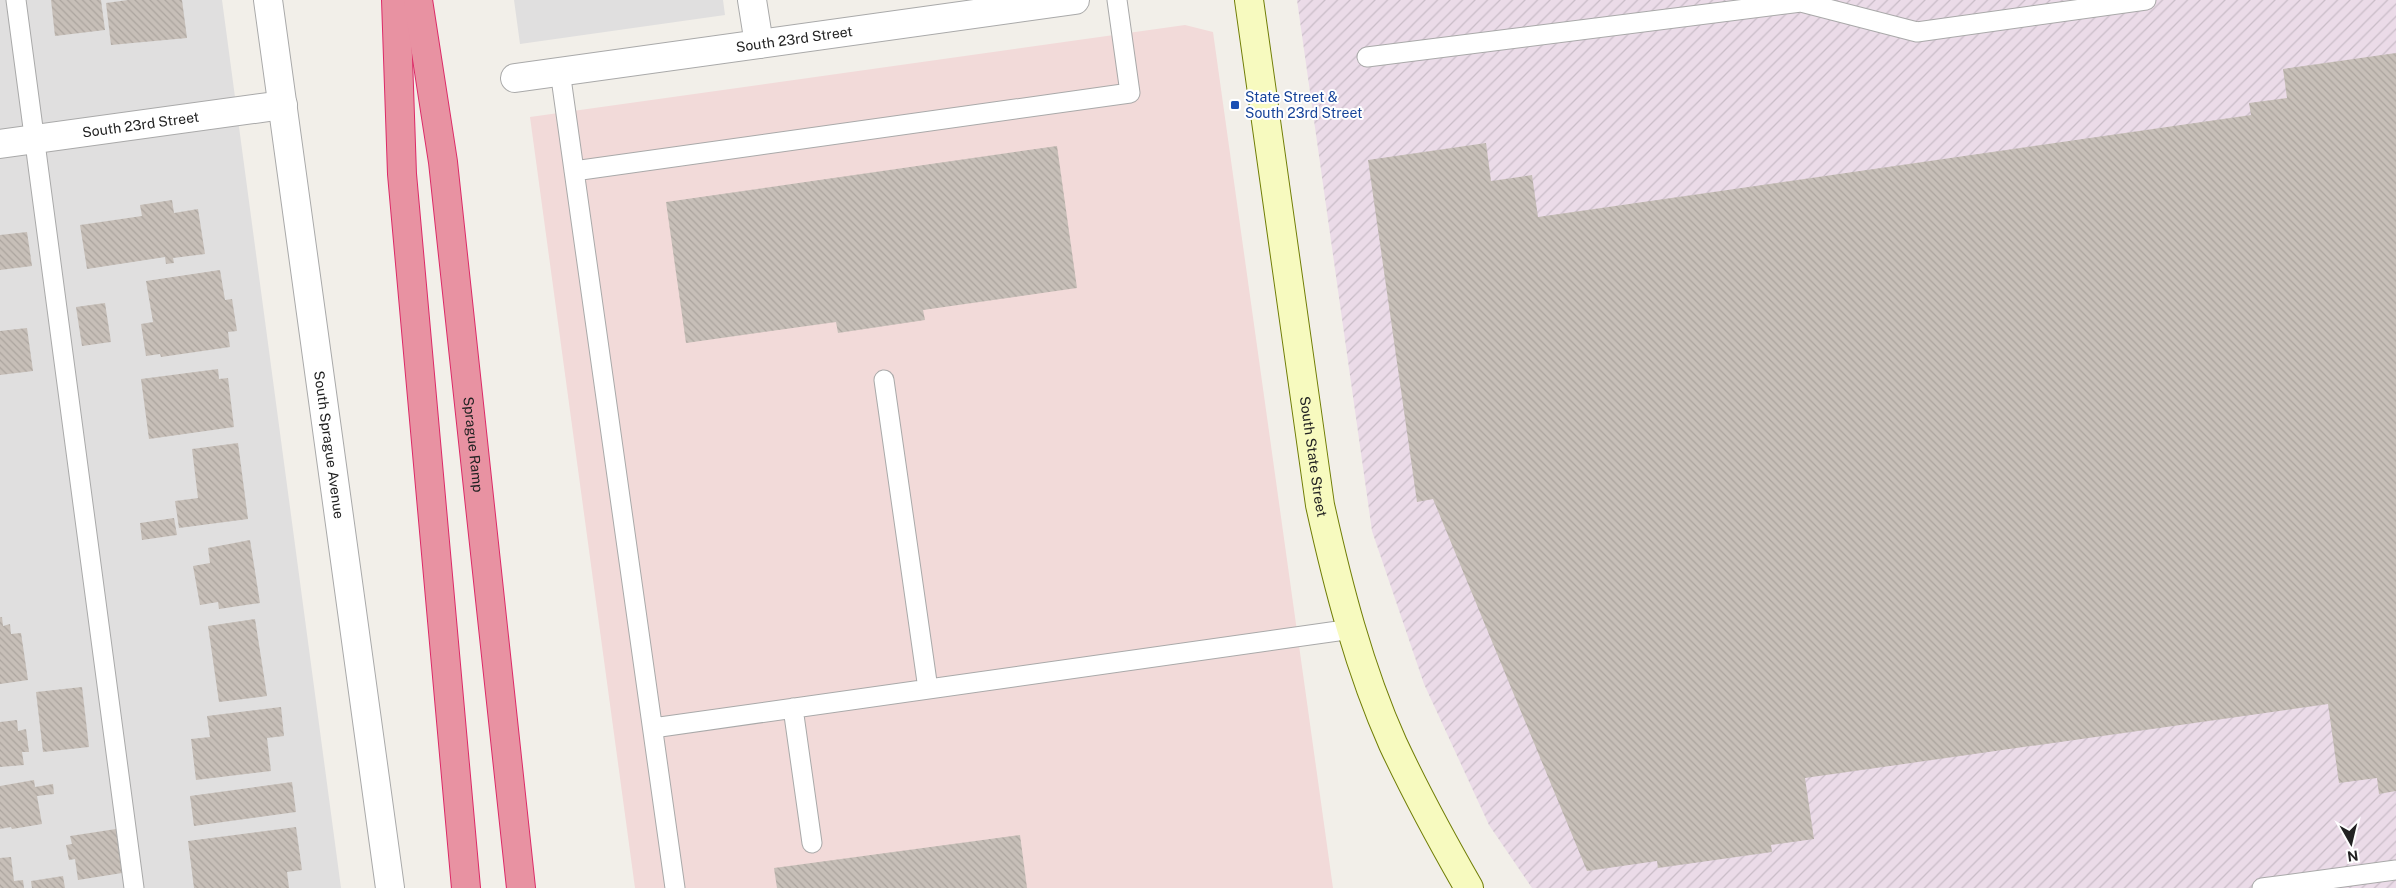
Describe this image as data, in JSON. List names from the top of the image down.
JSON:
{
  "streets": {
    "highway": ["Sprague Ramp"],
    "street": ["South 23rd Street", "South Sprague Avenue", "South State Street"]
  },
  "crossings": [
    ["South 23rd Street", "South Sprague Avenue"]
  ],
  "places": {
    "transit": ["State Street & South 23rd Street"]
  },
  "north": "bottom"
}
